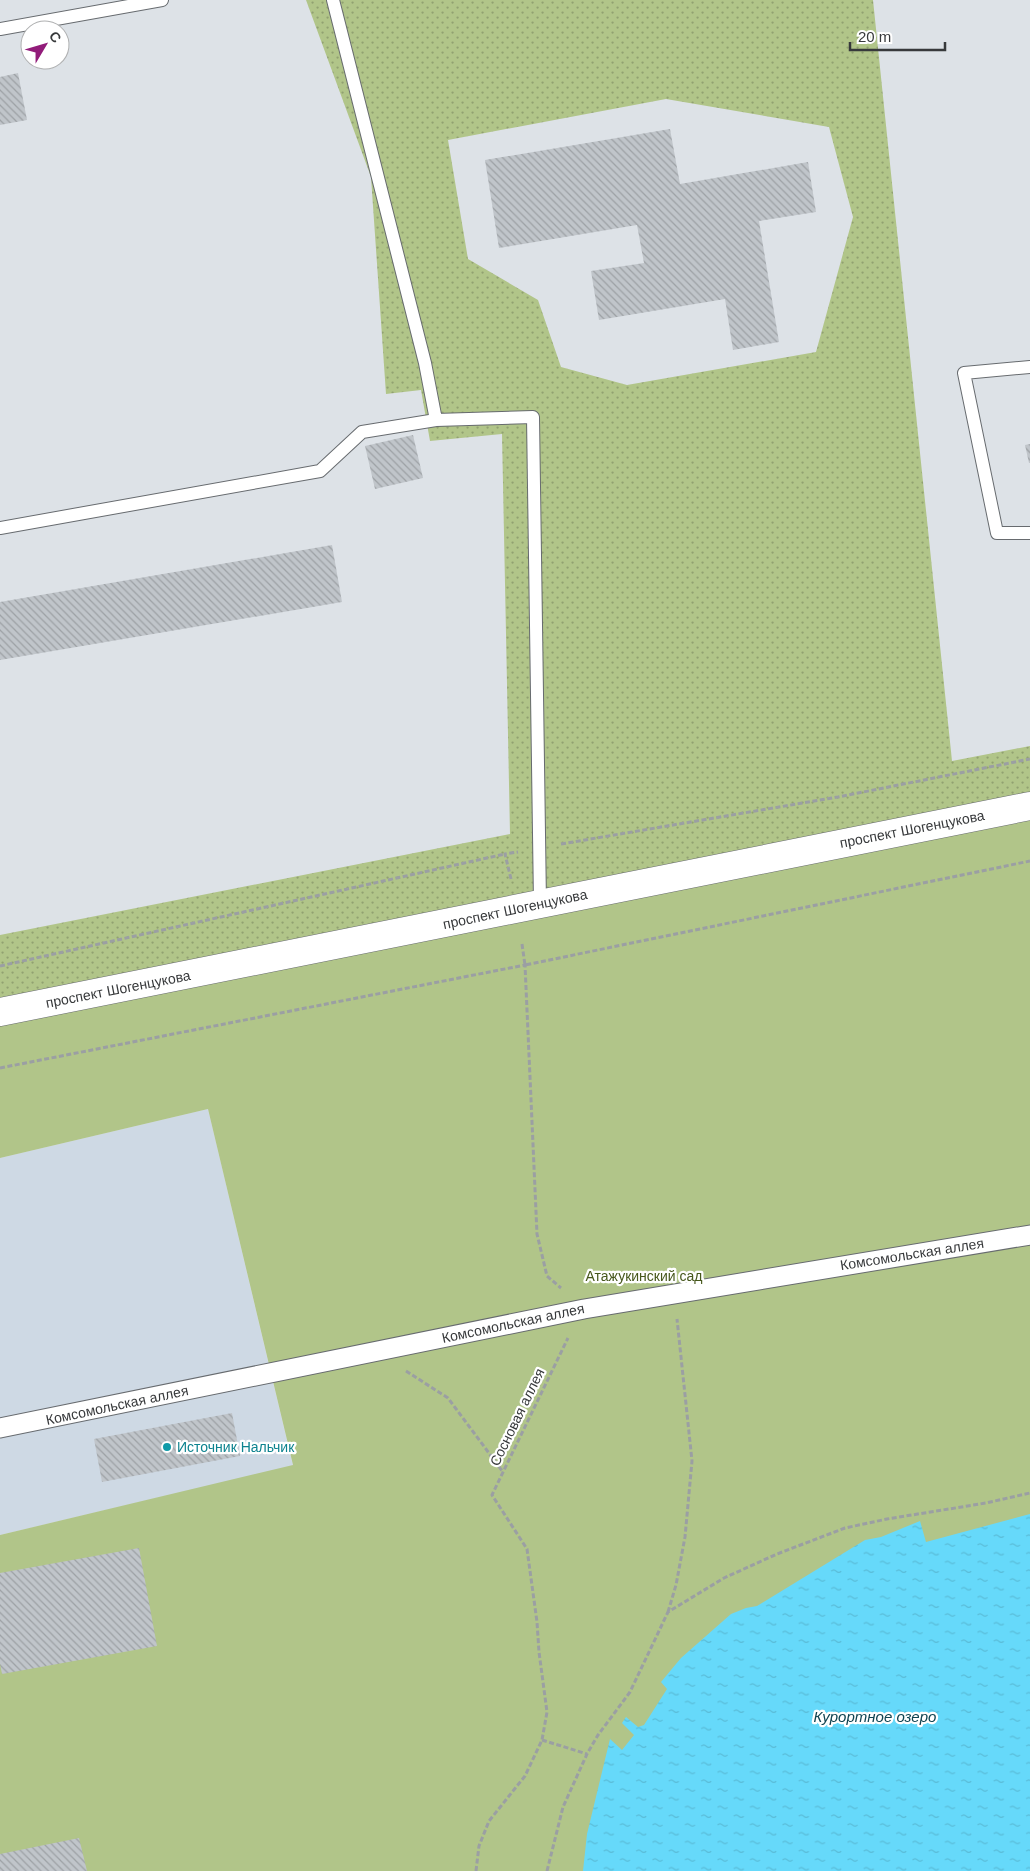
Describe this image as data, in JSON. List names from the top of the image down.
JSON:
{
  "streets": {
    "street": ["проспект Шогенцукова", "Комсомольская аллея"],
    "path": ["Сосновая аллея"]
  },
  "crossings": [
    ["Комсомольская аллея", "Сосновая аллея"]
  ],
  "water": ["Курортное озеро"],
  "parks": ["Атажукинский сад"],
  "places": ["Источник Нальчик"],
  "scale_bar": "20 m",
  "north": "top right"
}
